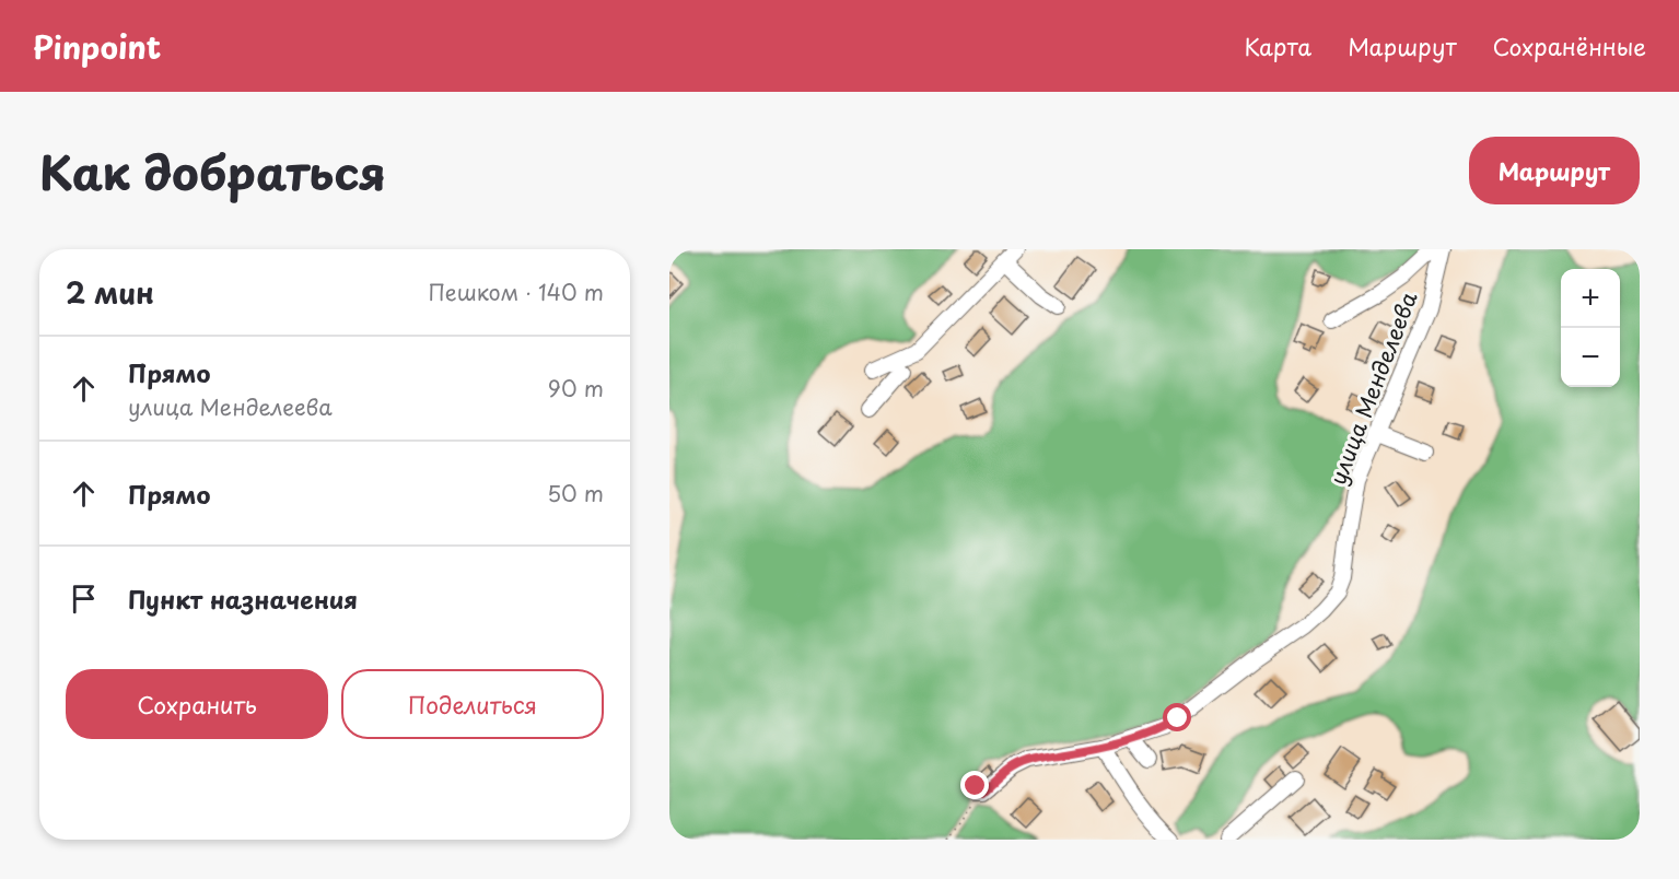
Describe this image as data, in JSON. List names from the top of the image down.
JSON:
{
  "streets": {
    "street": ["улица Менделеева"]
  },
  "page": {
    "header": "Pinpoint",
    "nav": ["Карта", "Маршрут", "Сохранённые"],
    "title": "Как добраться",
    "buttons": [
      "Маршрут",
      ["Сохранить", "Поделиться"]
    ],
    "heading": ["2 мин", "Пешком · 140 m"],
    "map_buttons": ["+", "−"],
    "list": [
      ["Прямо", "улица Менделеева", "90 m"],
      ["Прямо", "50 m"],
      "Пункт назначения"
    ]
  }
}
